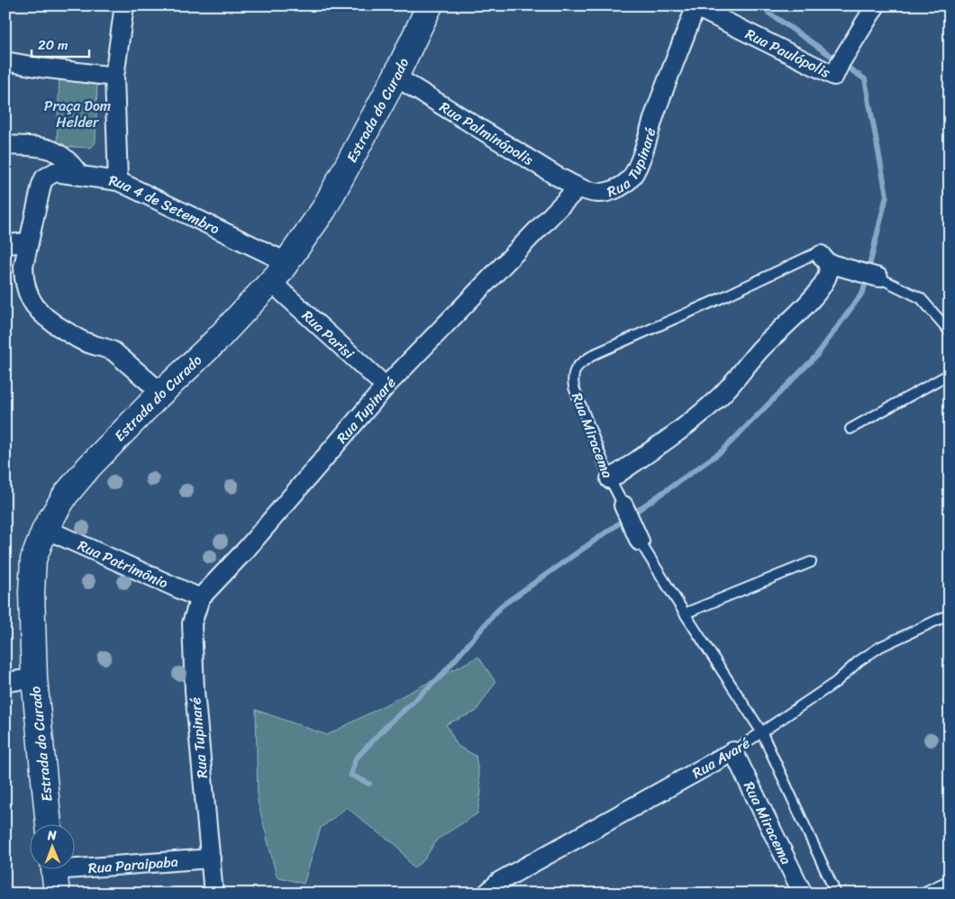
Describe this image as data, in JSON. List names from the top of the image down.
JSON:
{
  "streets": {
    "main road": ["Estrada do Curado"],
    "street": [
      "Rua Paulópolis",
      "Rua Palminópolis",
      "Rua Tupinaré",
      "Rua 4 de Setembro",
      "Rua Parisi",
      "Rua Miracema",
      "Rua Patrimônio",
      "Rua Avaré",
      "Rua Paraipaba"
    ]
  },
  "crossings": [
    ["Rua Paulópolis", "Rua Tupinaré"],
    ["Estrada do Curado", "Rua Palminópolis"],
    ["Estrada do Curado", "Rua 4 de Setembro"],
    ["Estrada do Curado", "Rua Parisi"],
    ["Estrada do Curado", "Rua Patrimônio"],
    ["Rua Palminópolis", "Rua Tupinaré"],
    ["Rua Tupinaré", "Rua Parisi"],
    ["Rua Tupinaré", "Rua Patrimônio"],
    ["Rua Tupinaré", "Rua Paraipaba"],
    ["Rua Miracema", "Rua Avaré"]
  ],
  "parks": ["Praça Dom Helder"],
  "scale_bar": "20 m",
  "north": "top"
}
